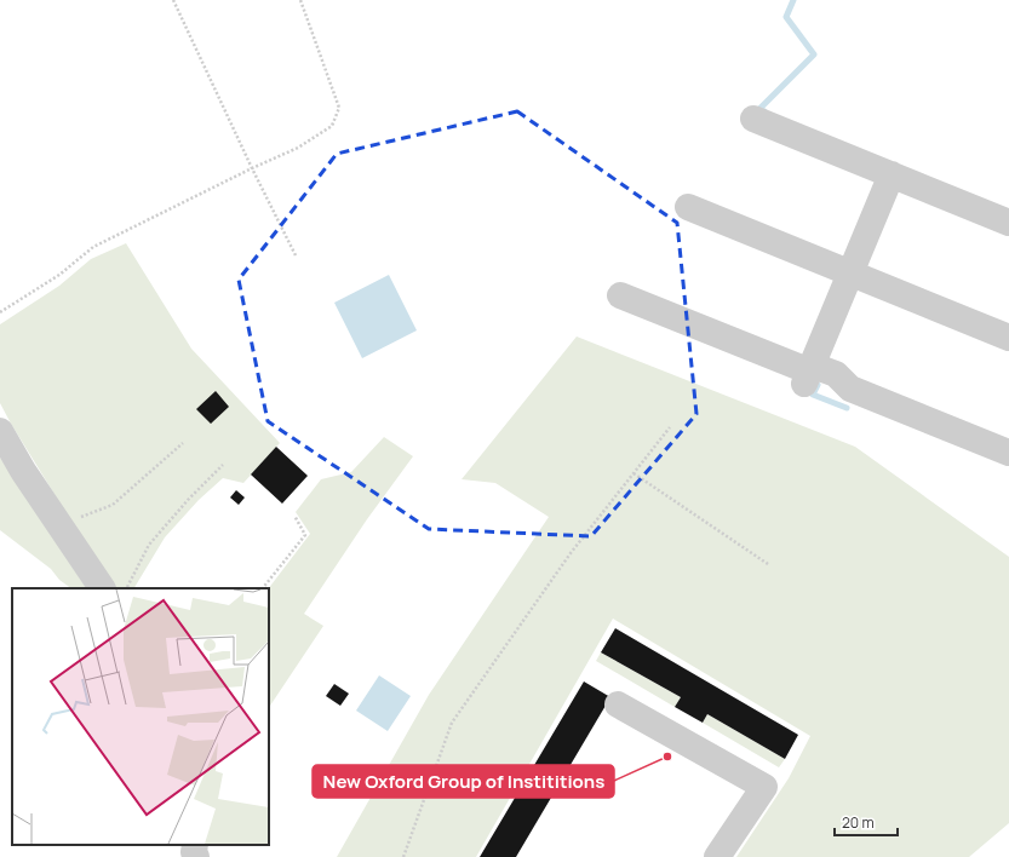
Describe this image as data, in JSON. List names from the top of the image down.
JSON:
{
  "places": ["New Oxford Group of Instititions"],
  "scale_bar": "20 m"
}
